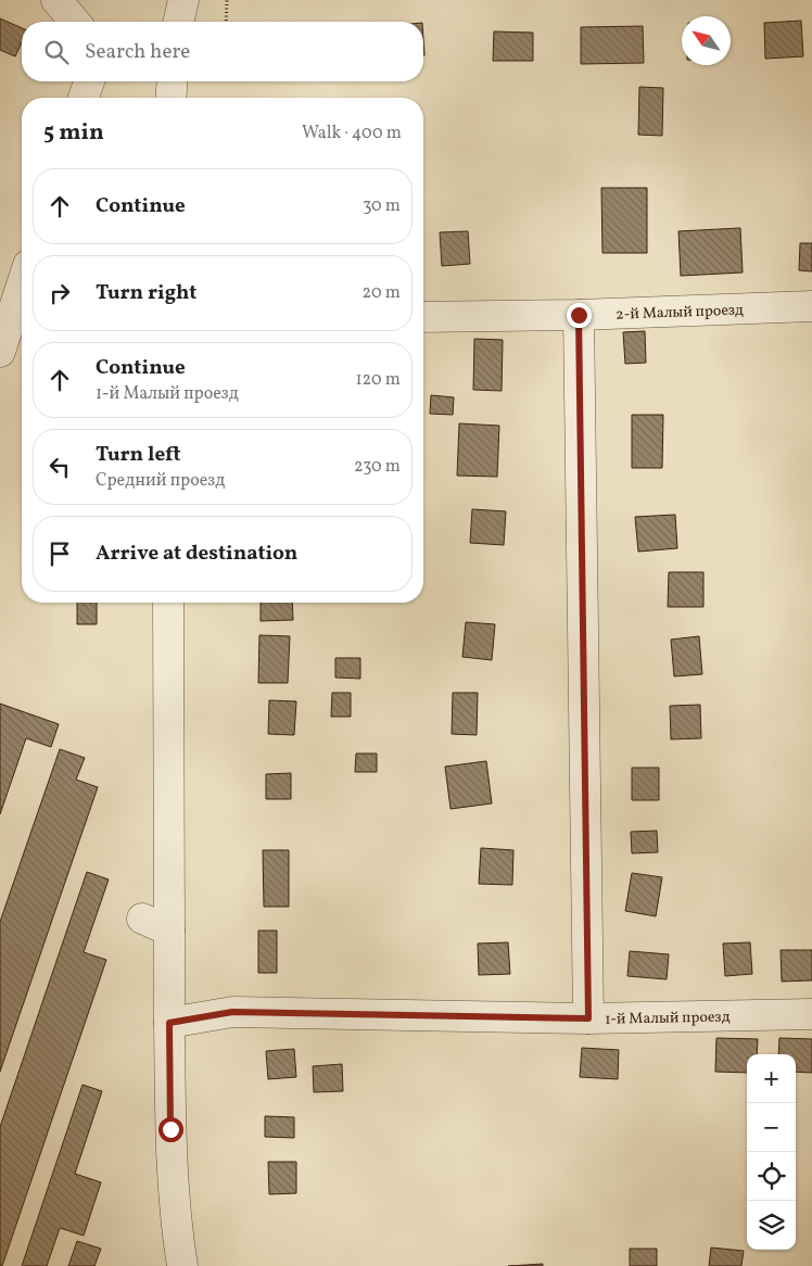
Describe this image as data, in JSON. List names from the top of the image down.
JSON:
{
  "streets": {
    "street": ["2-й Малый проезд", "1-й Малый проезд"]
  },
  "north": "top left",
  "page": {
    "search": "Search here",
    "heading": ["5 min", "Walk · 400 m"],
    "list": [
      ["Continue", "30 m"],
      ["Turn right", "20 m"],
      ["Continue", "1-й Малый проезд", "120 m"],
      ["Turn left", "Средний проезд", "230 m"],
      "Arrive at destination"
    ],
    "map_buttons": ["+", "−"]
  }
}
